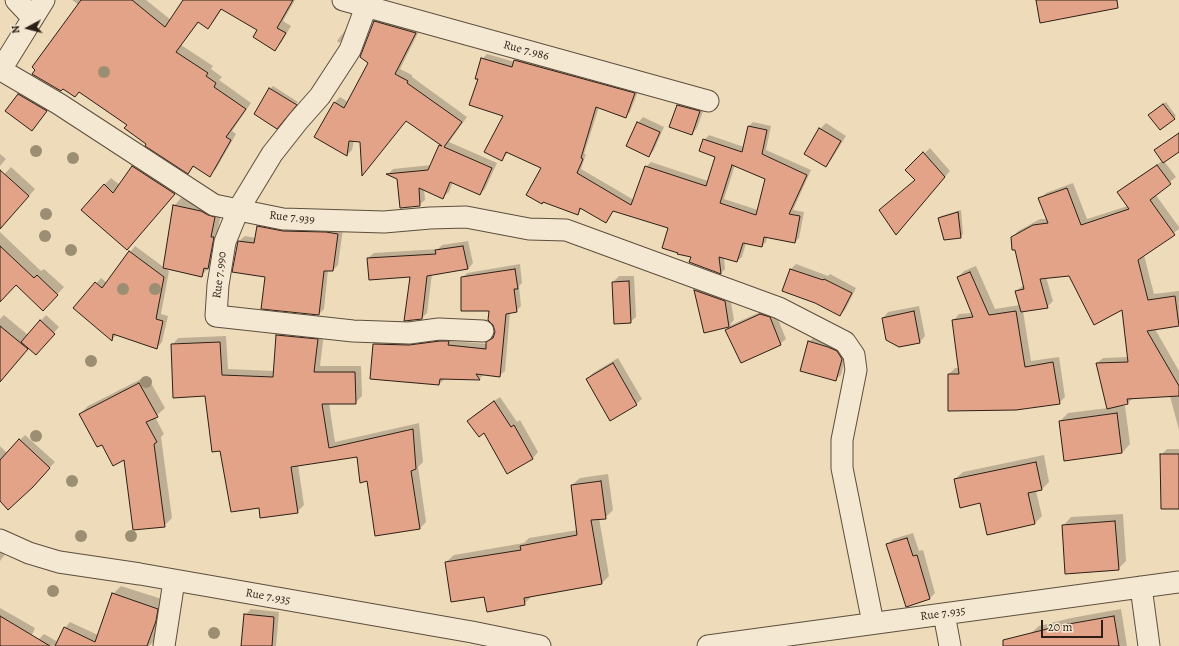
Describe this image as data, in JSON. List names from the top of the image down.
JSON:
{
  "streets": {
    "street": [
      "Rue 7.986",
      "Rue 7.939",
      "Rue 7.990",
      "Rue 7.935"
    ]
  },
  "crossings": [
    ["Rue 7.986", "Rue 7.990"],
    ["Rue 7.939", "Rue 7.990"],
    ["Rue 7.939", "Rue 7.935"]
  ],
  "scale_bar": "20 m",
  "north": "left"
}
